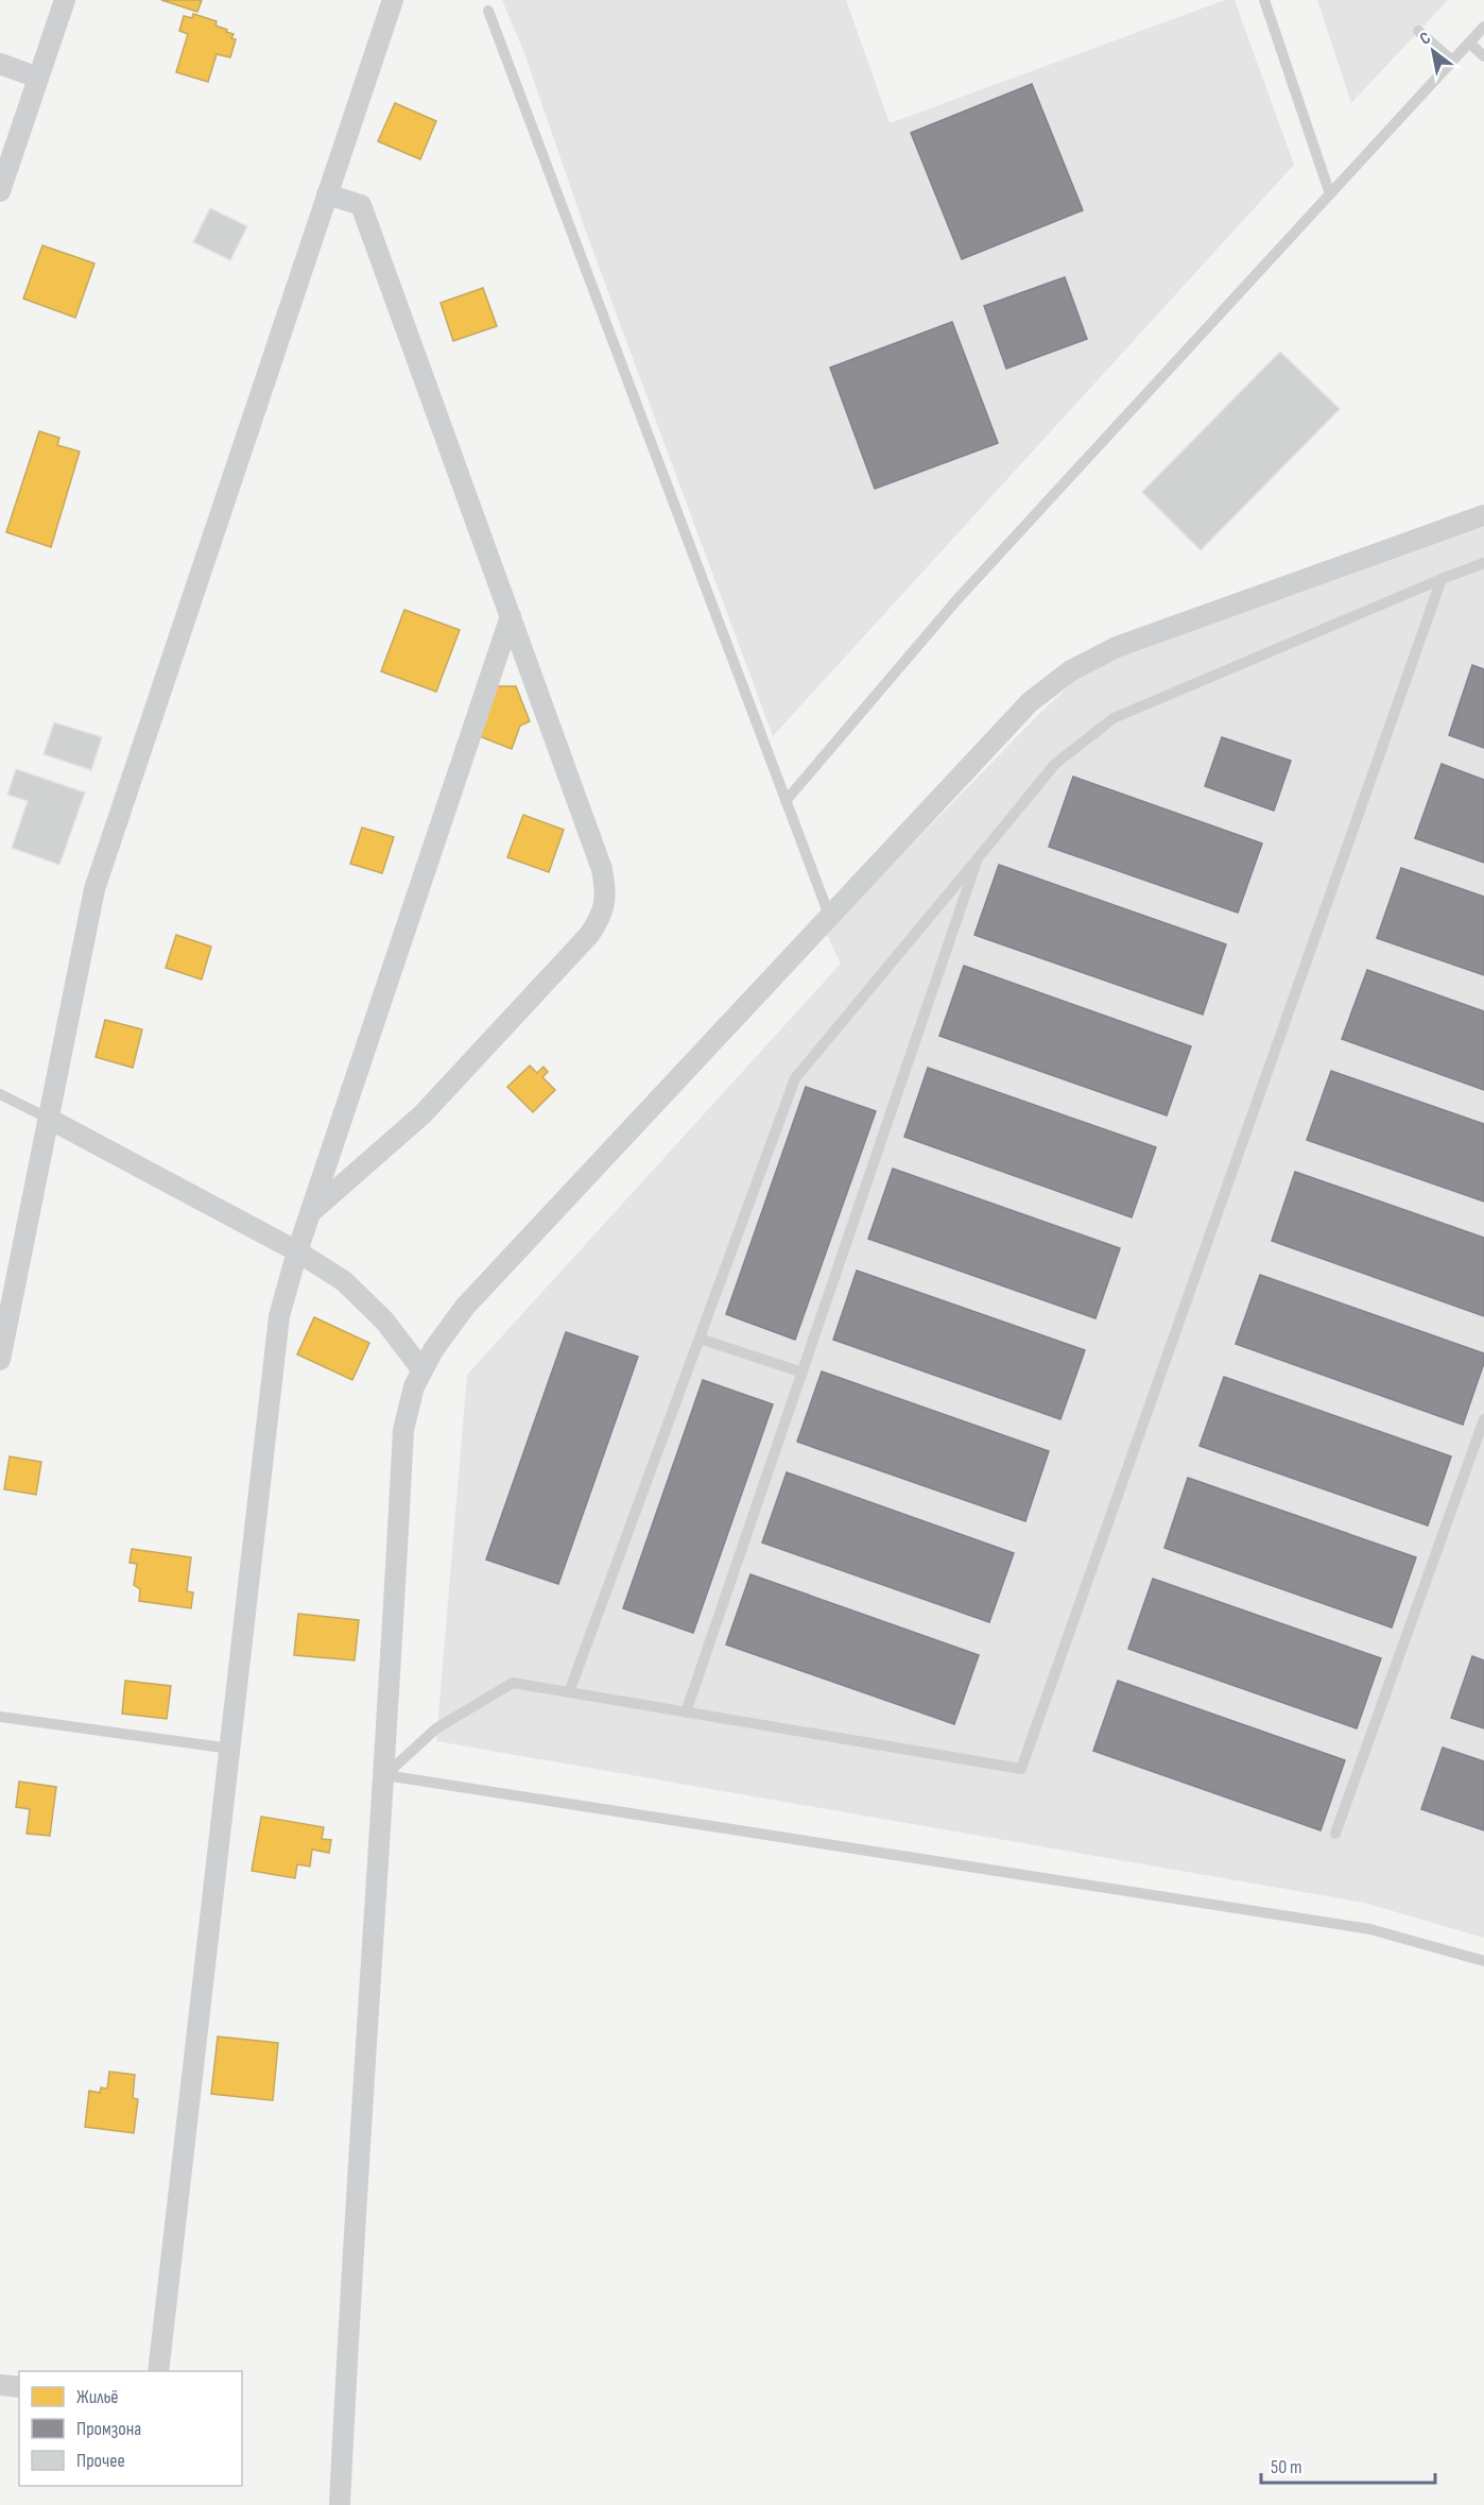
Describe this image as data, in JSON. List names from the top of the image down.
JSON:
{
  "legend": ["Жильё", "Промзона", "Прочее"],
  "scale_bar": "50 m",
  "north": "top left"
}
